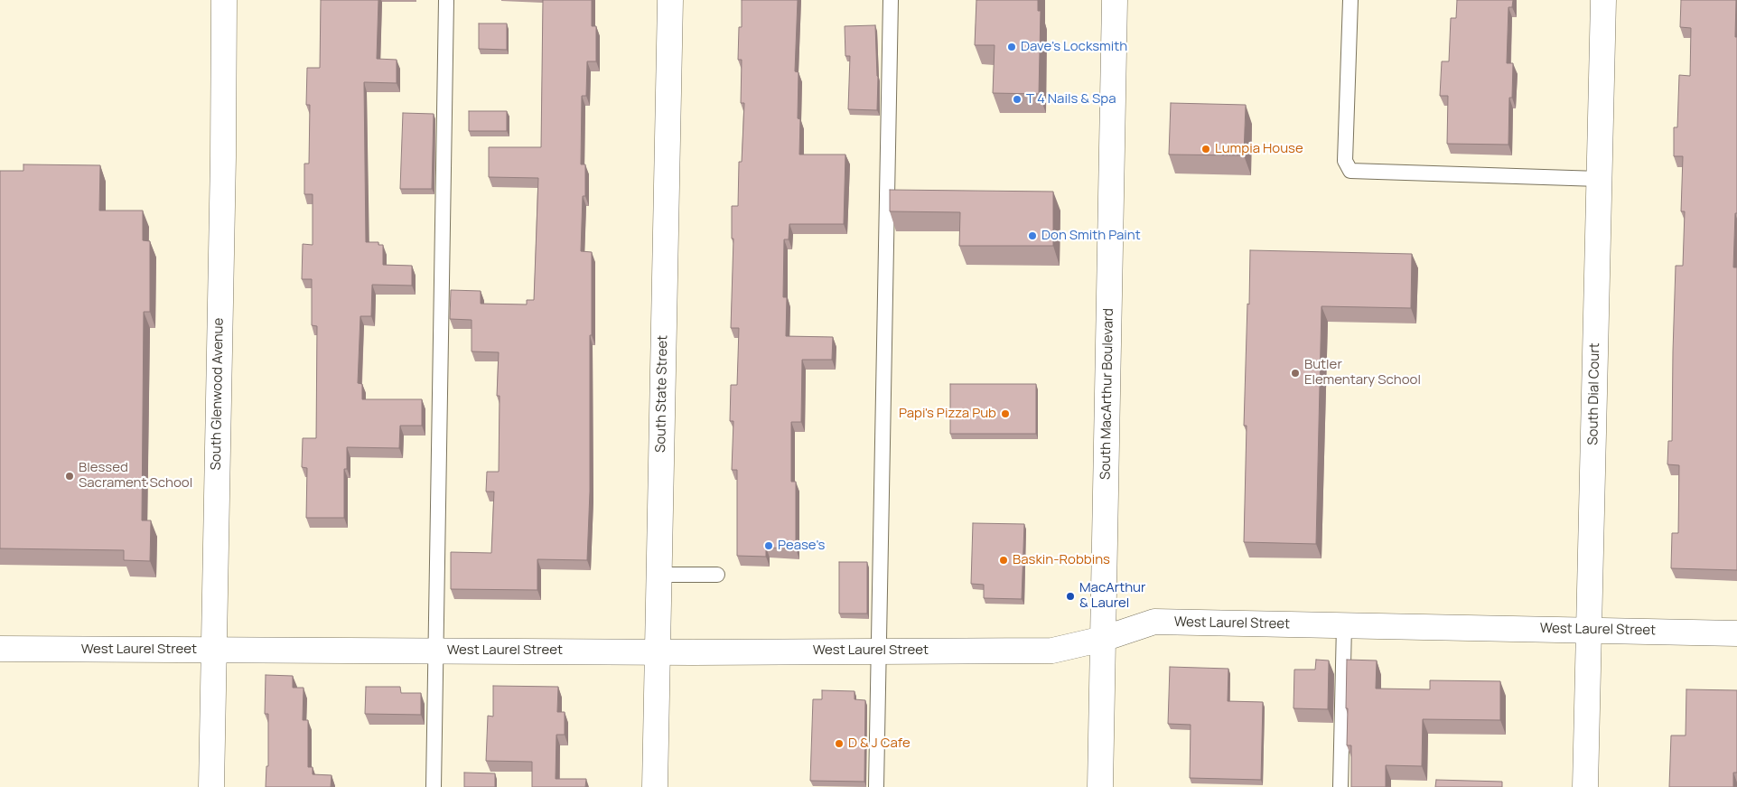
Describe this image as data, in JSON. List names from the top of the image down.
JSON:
{
  "streets": {
    "street": [
      "South Glenwood Avenue",
      "South State Street",
      "South MacArthur Boulevard",
      "South Dial Court",
      "West Laurel Street"
    ]
  },
  "crossings": [
    ["South Glenwood Avenue", "West Laurel Street"],
    ["South State Street", "West Laurel Street"],
    ["South MacArthur Boulevard", "West Laurel Street"],
    ["South Dial Court", "West Laurel Street"]
  ],
  "places": [
    "Dave's Locksmith",
    "T 4 Nails & Spa",
    "Lumpia House",
    "Don Smith Paint",
    "Butler Elementary School",
    "Papi's Pizza Pub",
    "Blessed Sacrament School",
    "Pease's",
    "Baskin-Robbins",
    "MacArthur & Laurel",
    "D & J Cafe"
  ]
}
